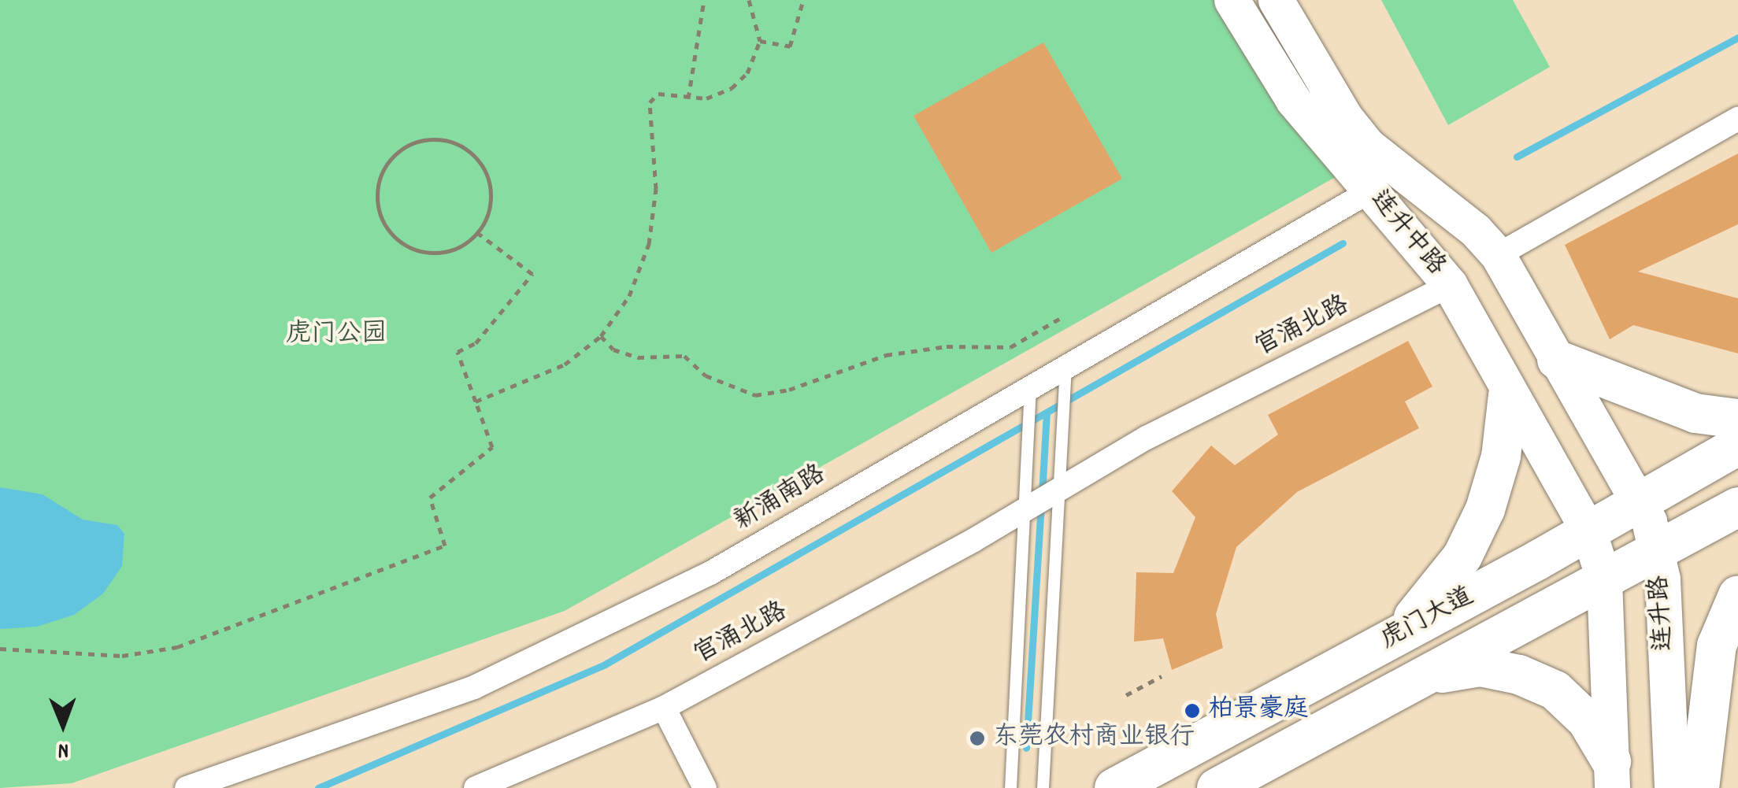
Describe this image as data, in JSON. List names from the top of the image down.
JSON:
{
  "streets": {
    "main road": ["连升中路", "连升路", "虎门大道"],
    "street": ["官涌北路", "新涌南路"]
  },
  "crossings": [
    ["连升中路", "官涌北路"],
    ["连升中路", "新涌南路"],
    ["连升中路", "连升路"],
    ["连升中路", "虎门大道"],
    ["连升路", "虎门大道"]
  ],
  "parks": ["虎门公园"],
  "places": ["柏景豪庭", "东莞农村商业银行"],
  "north": "bottom"
}
